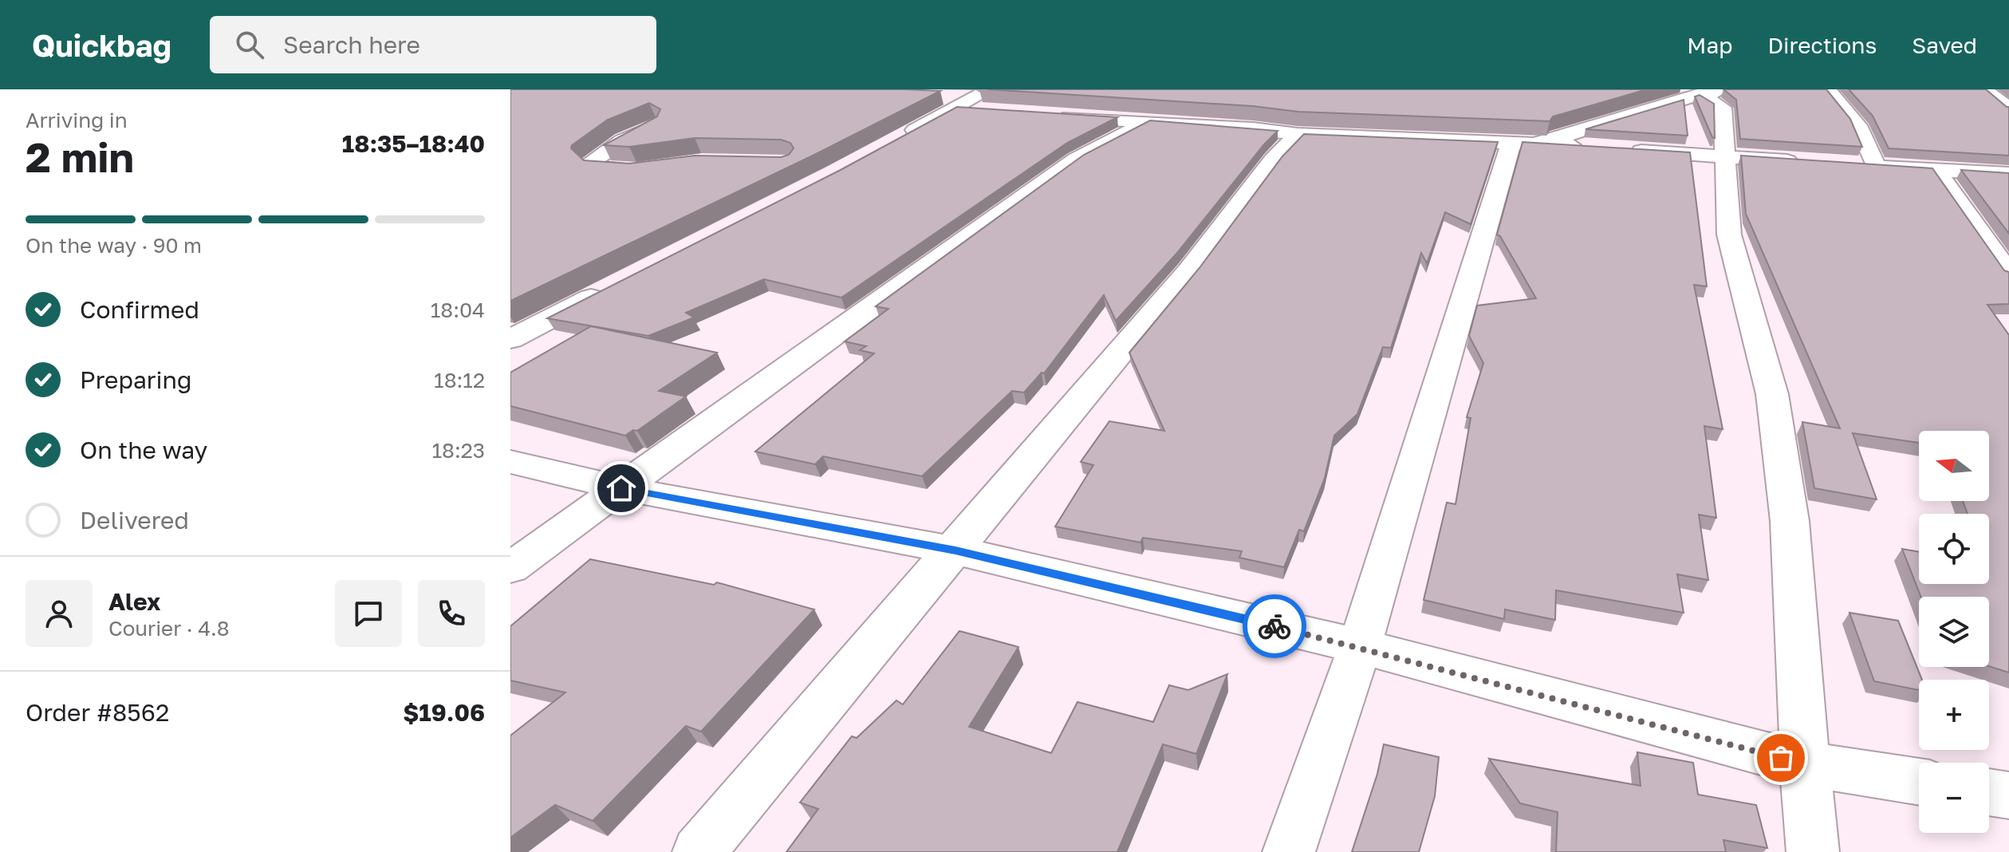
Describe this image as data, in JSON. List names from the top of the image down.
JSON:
{
  "north": "left",
  "page": {
    "header": "Quickbag",
    "search": "Search here",
    "nav": ["Map", "Directions", "Saved"],
    "heading": ["2 min", "Arriving in", "18:35–18:40"],
    "panel": [
      "Alex",
      "Courier · 4.8",
      "Order #8562",
      "$19.06"
    ],
    "bar": "On the way · 90 m",
    "list": [
      ["Confirmed", "18:04"],
      ["Preparing", "18:12"],
      ["On the way", "18:23"],
      "Delivered"
    ],
    "map_buttons": ["+", "−"]
  }
}
